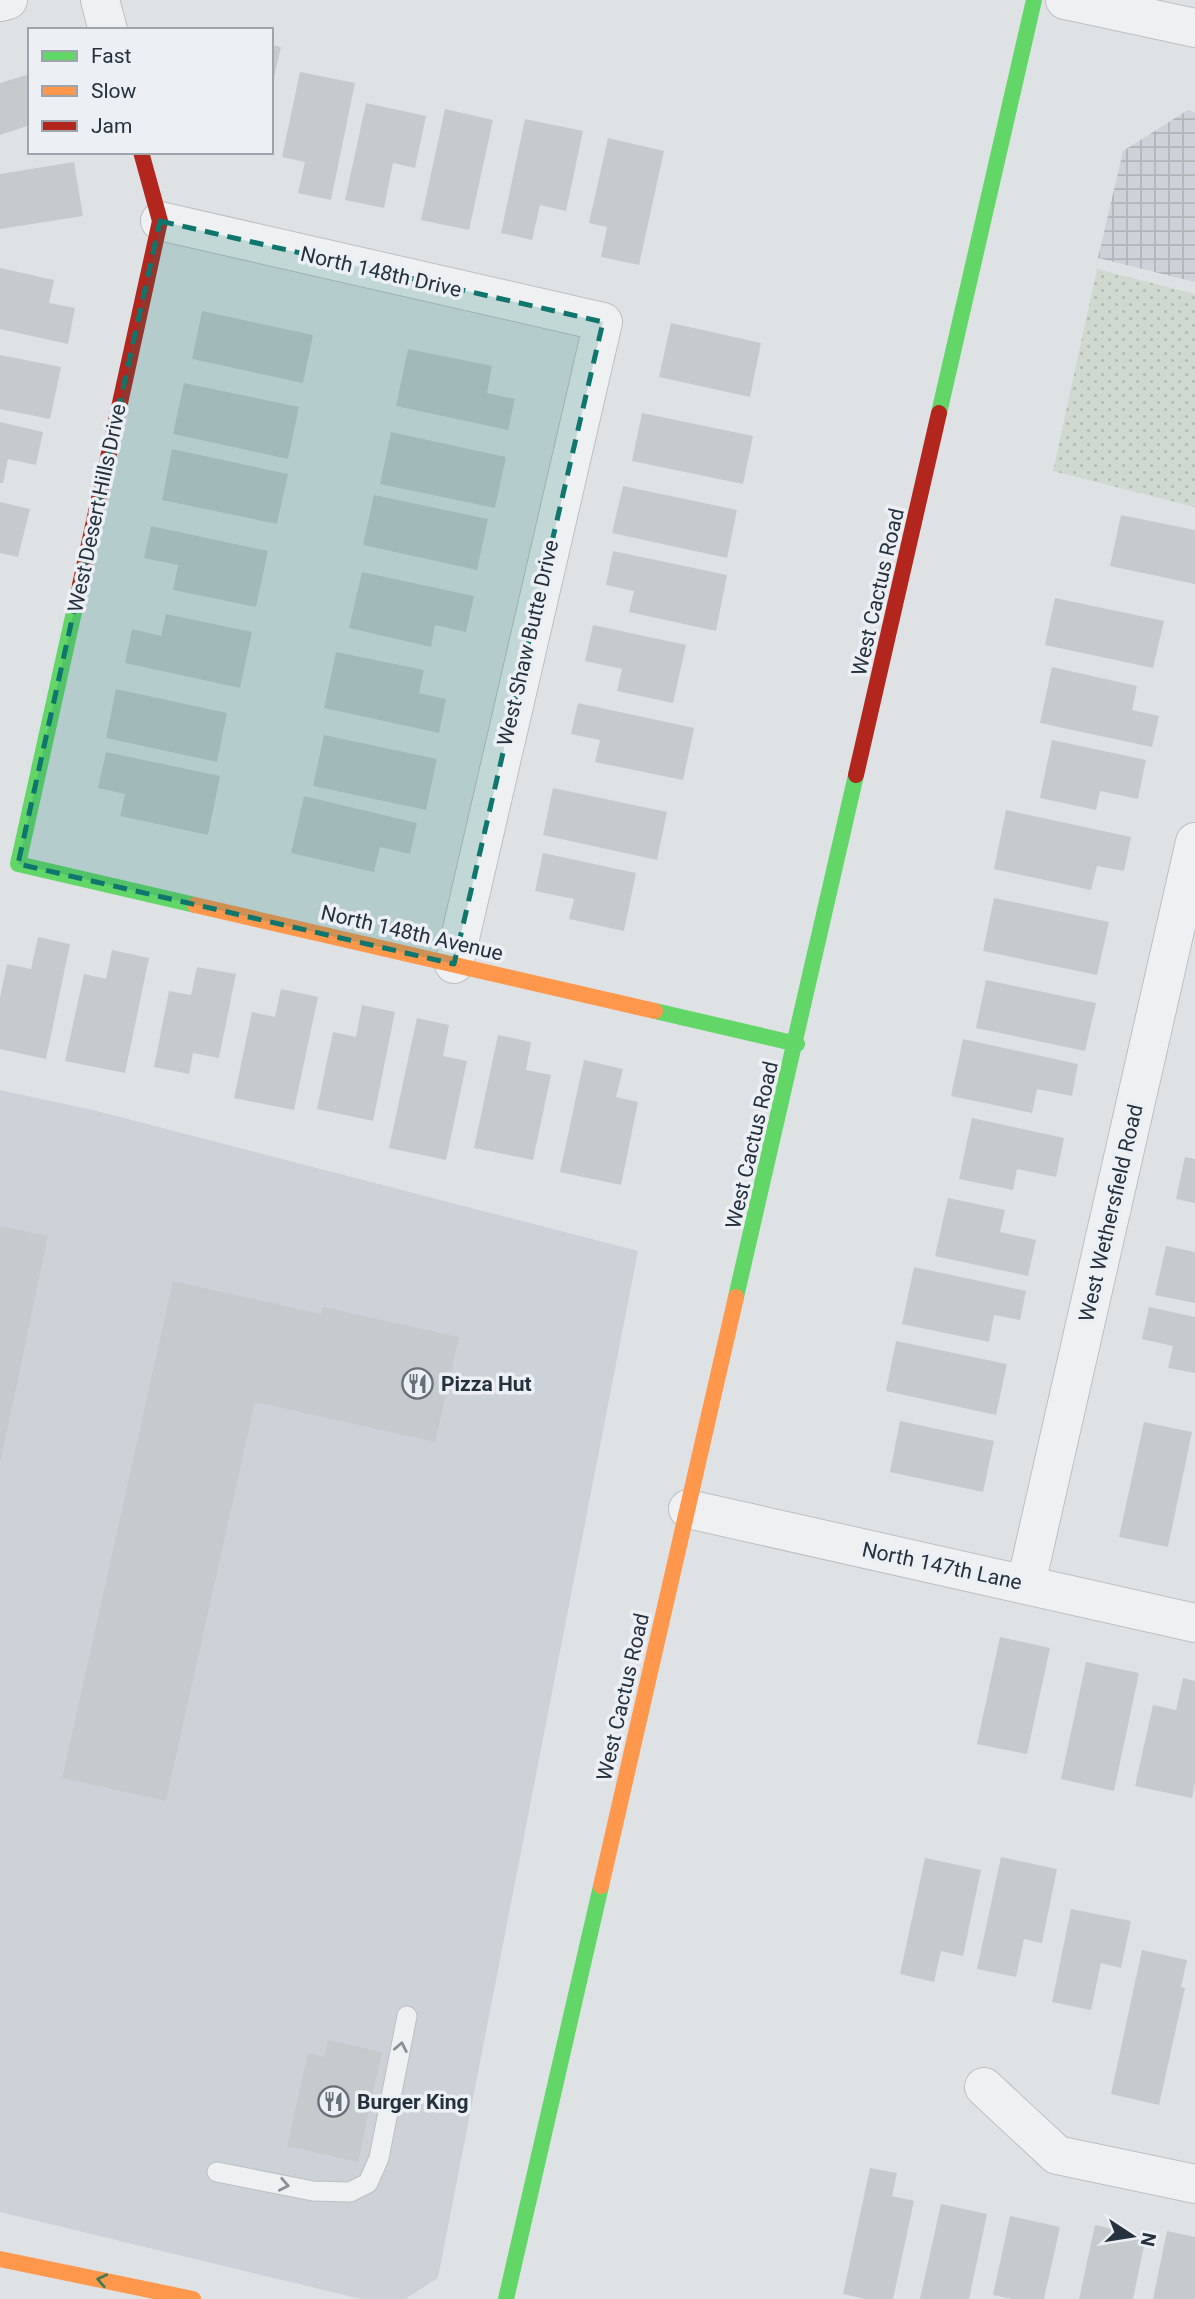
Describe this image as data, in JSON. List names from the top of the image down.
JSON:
{
  "streets": {
    "main road": ["West Desert Hills Drive", "West Cactus Road", "North 148th Avenue"],
    "street": [
      "North 148th Drive",
      "West Shaw Butte Drive",
      "West Wethersfield Road",
      "North 147th Lane"
    ]
  },
  "crossings": [
    ["North 148th Drive", "West Desert Hills Drive"],
    ["North 148th Drive", "West Shaw Butte Drive"],
    ["West Desert Hills Drive", "North 148th Avenue"],
    ["West Cactus Road", "North 148th Avenue"],
    ["West Cactus Road", "North 147th Lane"],
    ["West Shaw Butte Drive", "North 148th Avenue"],
    ["West Wethersfield Road", "North 147th Lane"]
  ],
  "places": {
    "restaurant": ["Pizza Hut", "Burger King"]
  },
  "legend": ["Fast", "Slow", "Jam"],
  "north": "right"
}
